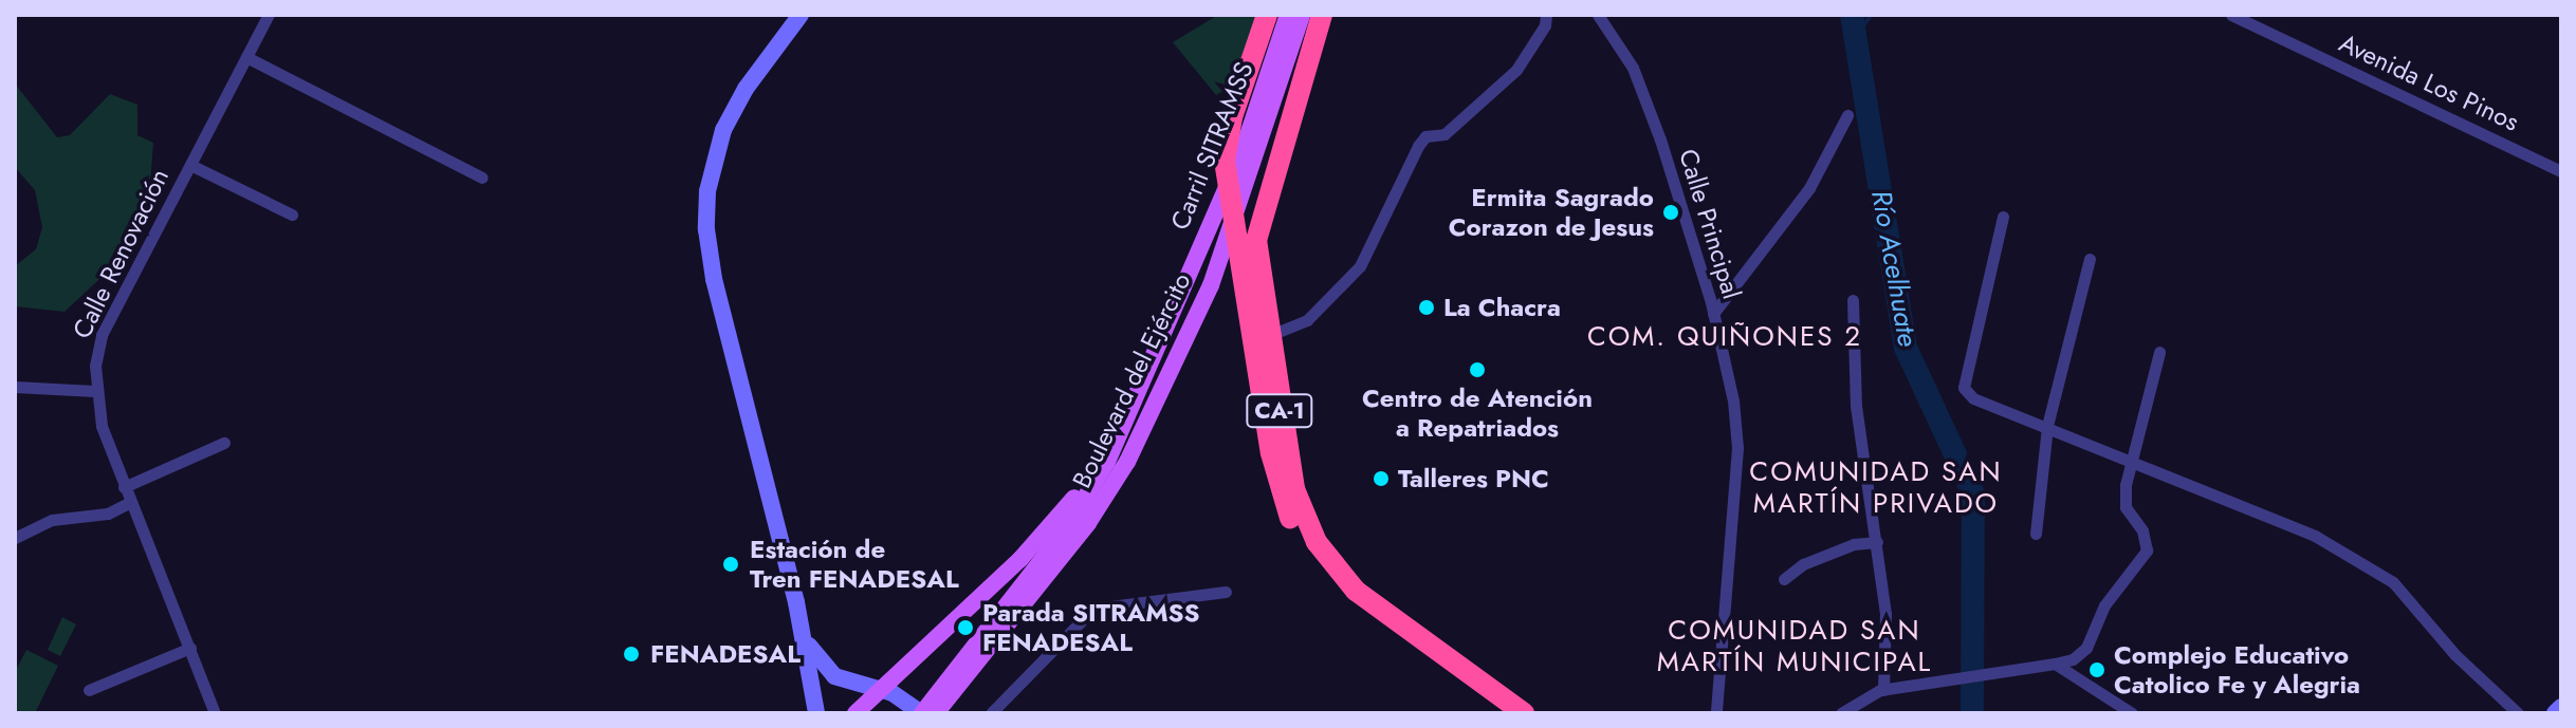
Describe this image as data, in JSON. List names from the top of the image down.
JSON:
{
  "streets": {
    "highway": ["CA-1"],
    "main road": ["Carril SITRAMSS", "Boulevard del Ejército"],
    "street": ["Avenida Los Pinos", "Calle Principal", "Calle Renovación"]
  },
  "districts": ["COM. QUIÑONES 2", "COMUNIDAD SAN MARTÍN PRIVADO", "COMUNIDAD SAN MARTÍN MUNICIPAL"],
  "water": ["Río Acelhuate"],
  "places": [
    "Ermita Sagrado Corazon de Jesus",
    "La Chacra",
    "Centro de Atención a Repatriados",
    "Talleres PNC",
    "Estación de Tren FENADESAL",
    "Parada SITRAMSS FENADESAL",
    "FENADESAL",
    "Complejo Educativo Catolico Fe y Alegria"
  ]
}
